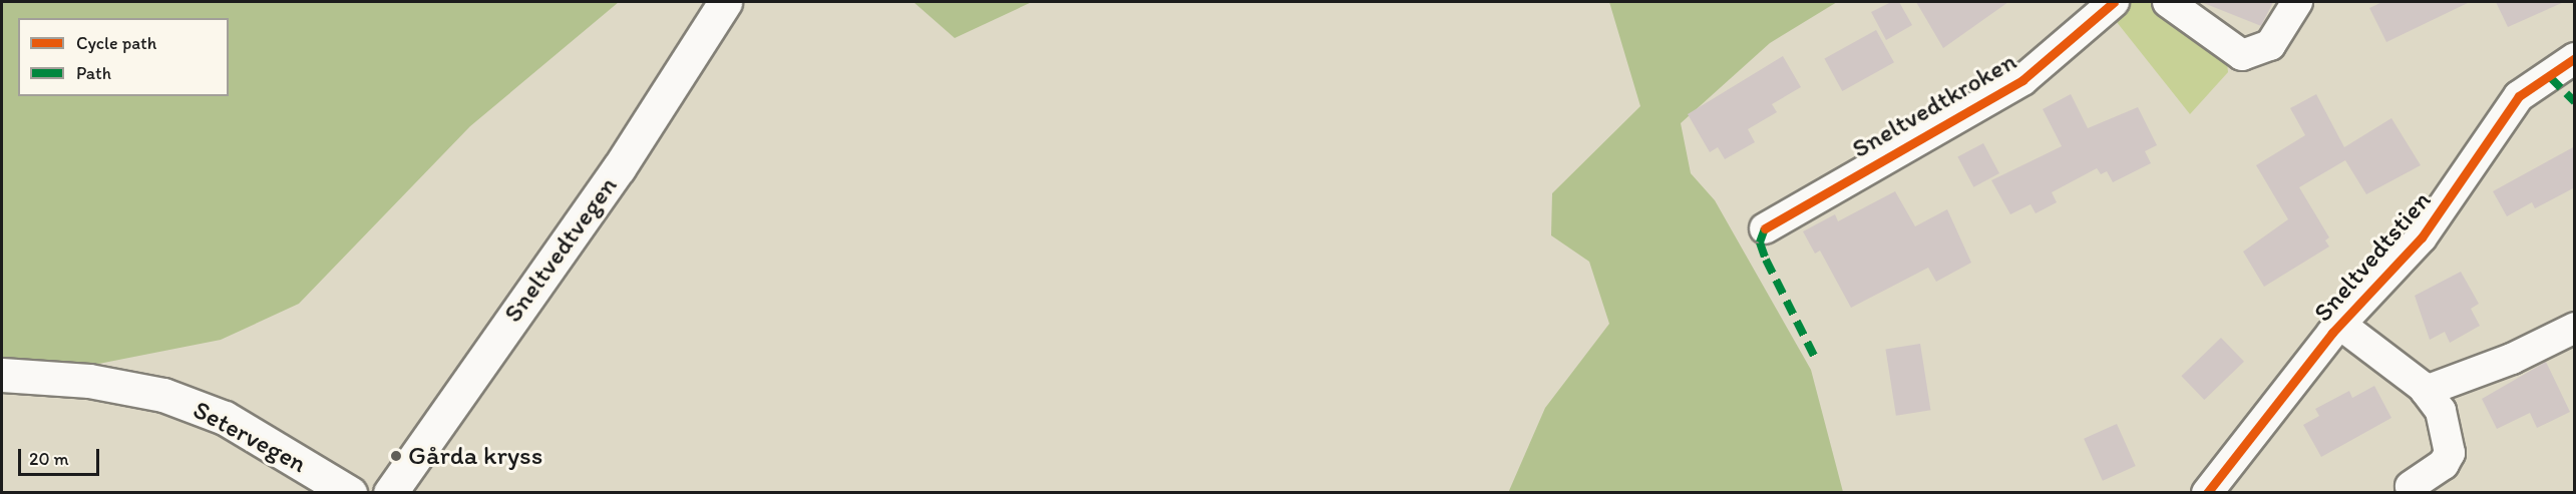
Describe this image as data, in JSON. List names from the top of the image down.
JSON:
{
  "streets": {
    "main road": ["Sneltvedtvegen", "Setervegen"],
    "street": ["Sneltvedtkroken", "Sneltvedtstien"]
  },
  "places": ["Gårda kryss"],
  "legend": ["Cycle path", "Path"],
  "scale_bar": "20 m"
}
